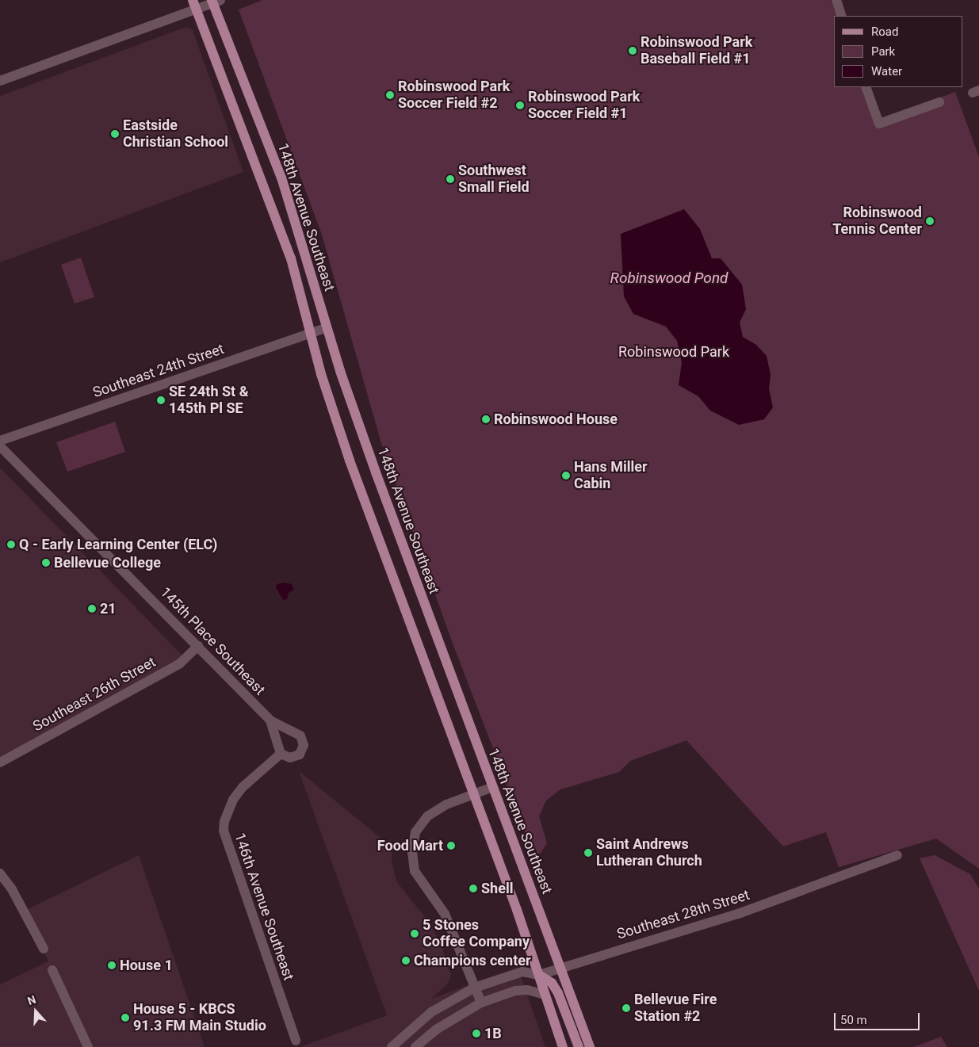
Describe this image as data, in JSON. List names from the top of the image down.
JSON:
{
  "streets": {
    "main road": ["148th Avenue Southeast"],
    "street": [
      "Southeast 24th Street",
      "145th Place Southeast",
      "Southeast 26th Street",
      "146th Avenue Southeast",
      "Southeast 28th Street"
    ]
  },
  "crossings": [
    ["148th Avenue Southeast", "Southeast 24th Street"],
    ["148th Avenue Southeast", "Southeast 28th Street"],
    ["145th Place Southeast", "Southeast 26th Street"]
  ],
  "water": ["Robinswood Pond"],
  "parks": ["Robinswood Park"],
  "places": [
    "Robinswood Park Baseball Field #1",
    "Robinswood Park Soccer Field #2",
    "Robinswood Park Soccer Field #1",
    "Eastside Christian School",
    "Southwest Small Field",
    "Robinswood Tennis Center",
    "SE 24th St & 145th Pl SE",
    "Robinswood House",
    "Hans Miller Cabin",
    "Q - Early Learning Center (ELC)",
    "Bellevue College",
    "21",
    "Food Mart",
    "Saint Andrews Lutheran Church",
    "Shell",
    "5 Stones Coffee Company",
    "Champions center",
    "House 1",
    "Bellevue Fire Station #2",
    "House 5 - KBCS 91.3 FM Main Studio",
    "1B"
  ],
  "legend": ["Road", "Park", "Water"],
  "scale_bar": "50 m",
  "north": "top"
}
